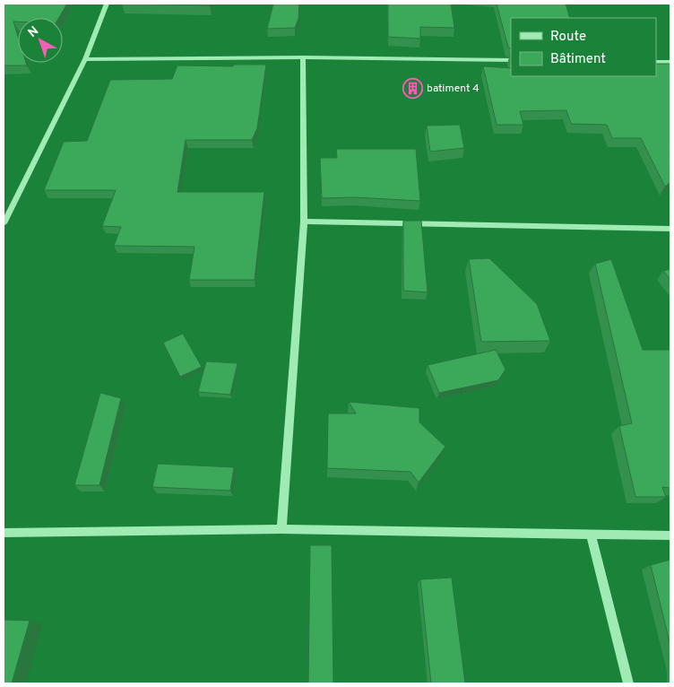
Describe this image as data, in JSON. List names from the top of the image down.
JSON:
{
  "places": {
    "building": ["batiment 4"]
  },
  "legend": ["Route", "Bâtiment"],
  "north": "top left"
}
